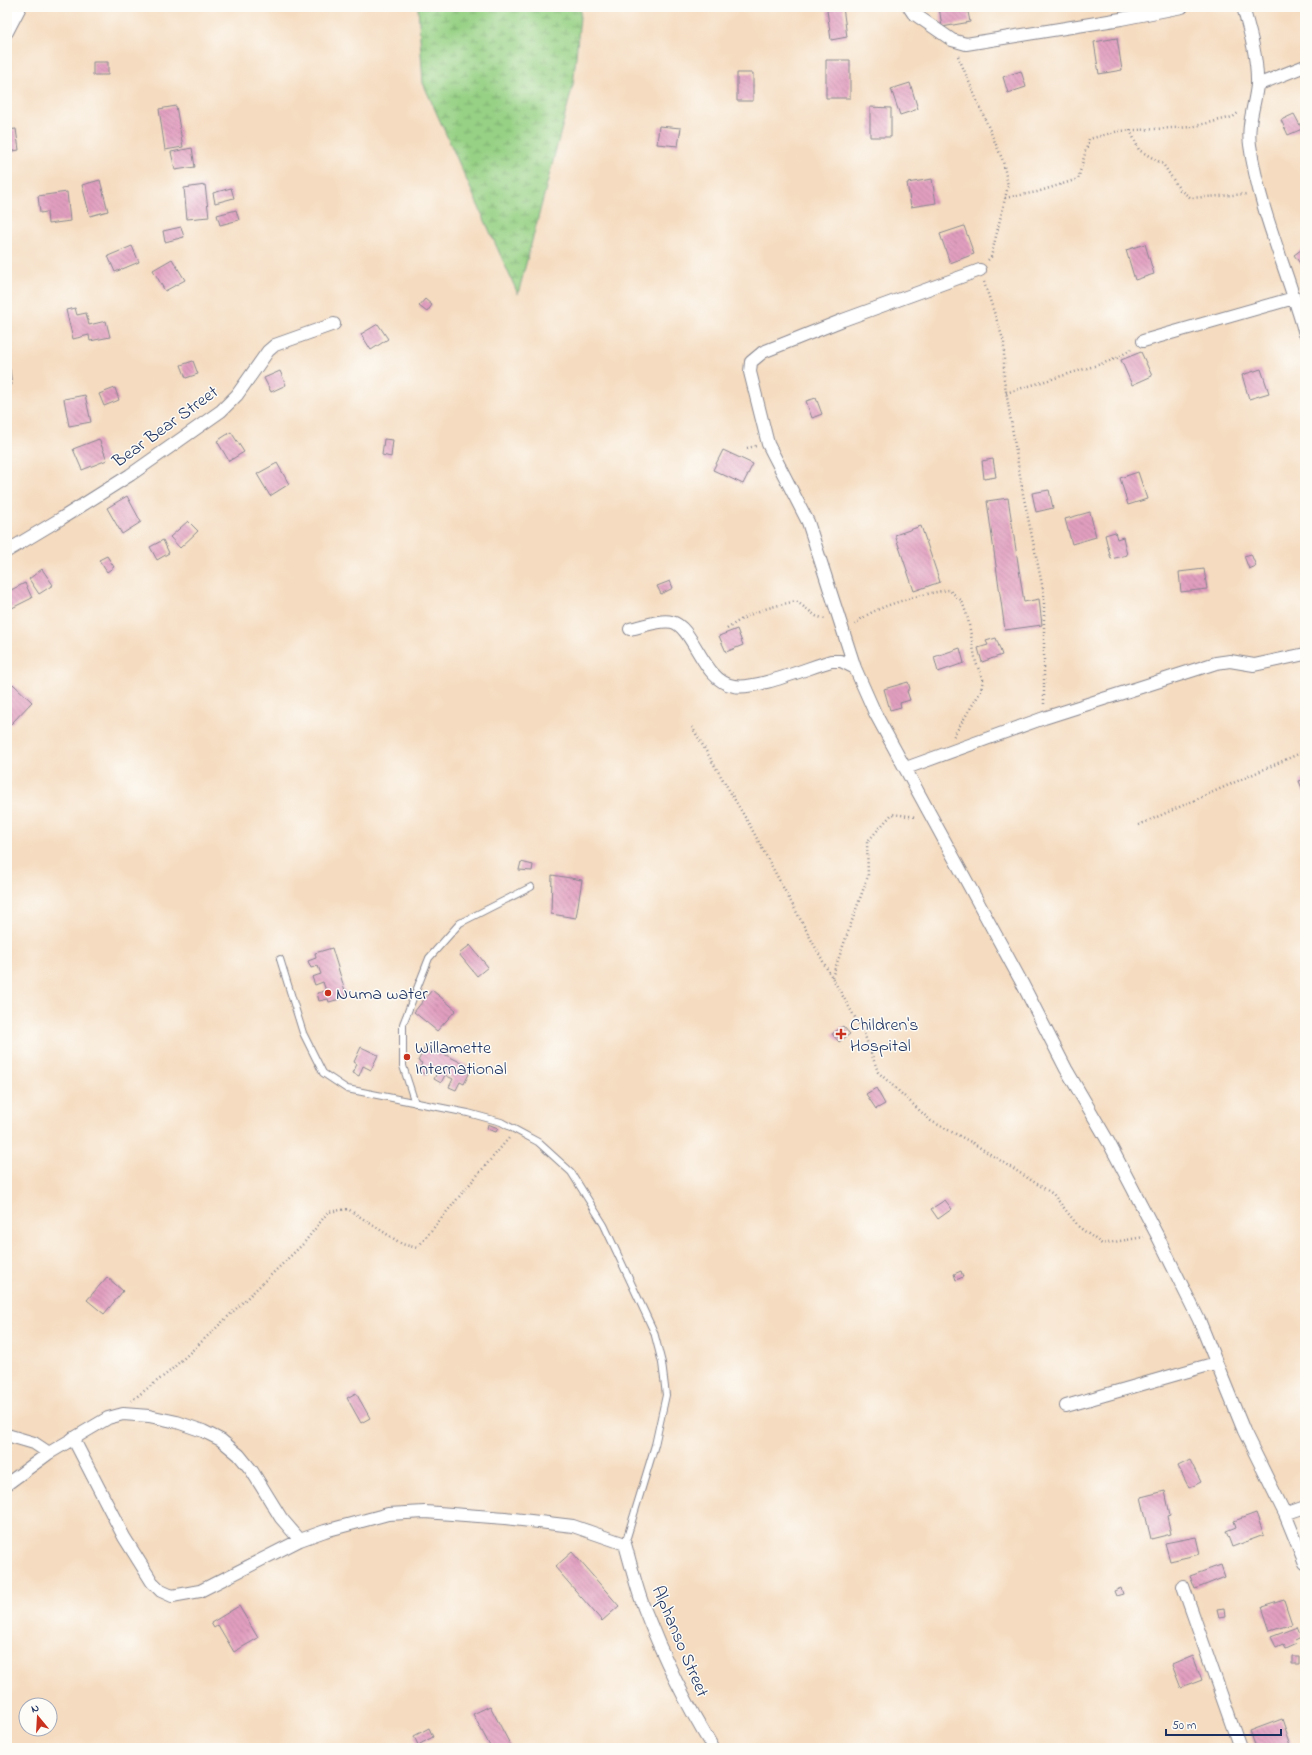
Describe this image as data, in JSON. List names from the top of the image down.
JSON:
{
  "streets": {
    "street": ["Bear Bear Street", "Alphanso Street"]
  },
  "places": {
    "other": ["Numa water", "Willamette International"],
    "health": ["Children's Hospital"]
  },
  "scale_bar": "50 m",
  "north": "top"
}
